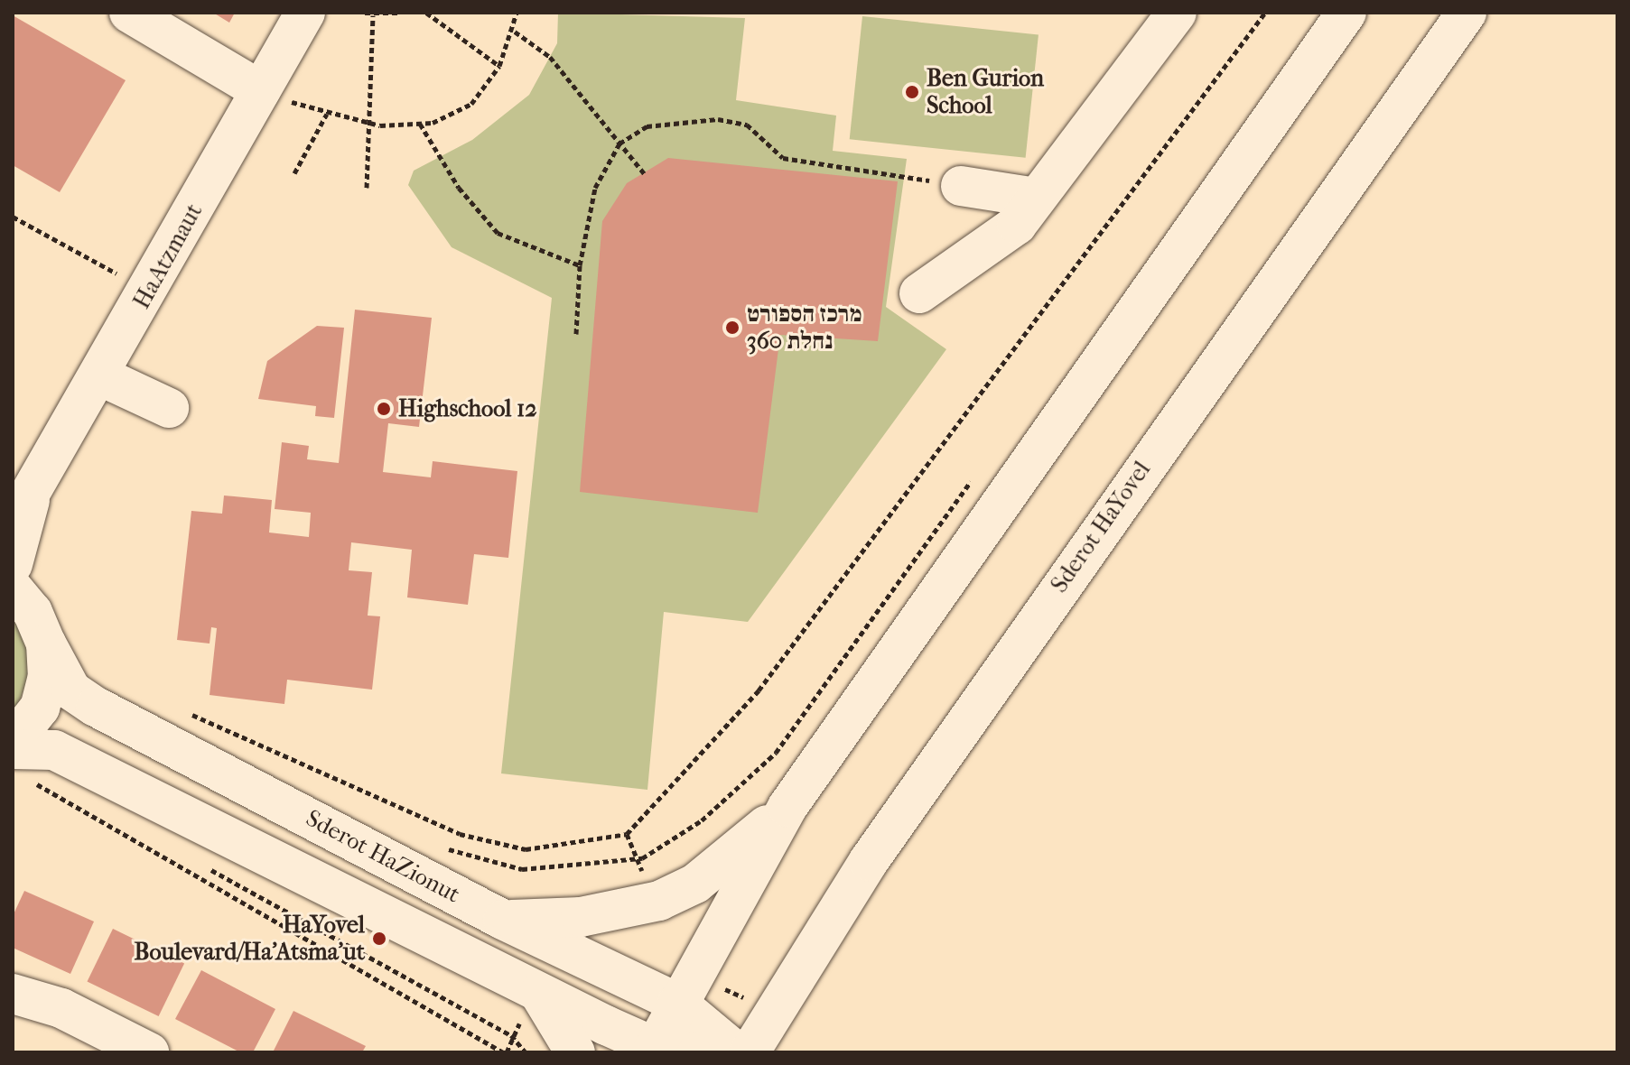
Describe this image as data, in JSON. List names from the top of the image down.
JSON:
{
  "streets": {
    "street": ["HaAtzmaut", "Sderot HaYovel", "Sderot HaZionut"]
  },
  "places": [
    "Ben Gurion School",
    "מרכז הספורט 360 נחלת",
    "Highschool 12",
    "HaYovel Boulevard/Ha'Atsma'ut"
  ]
}
